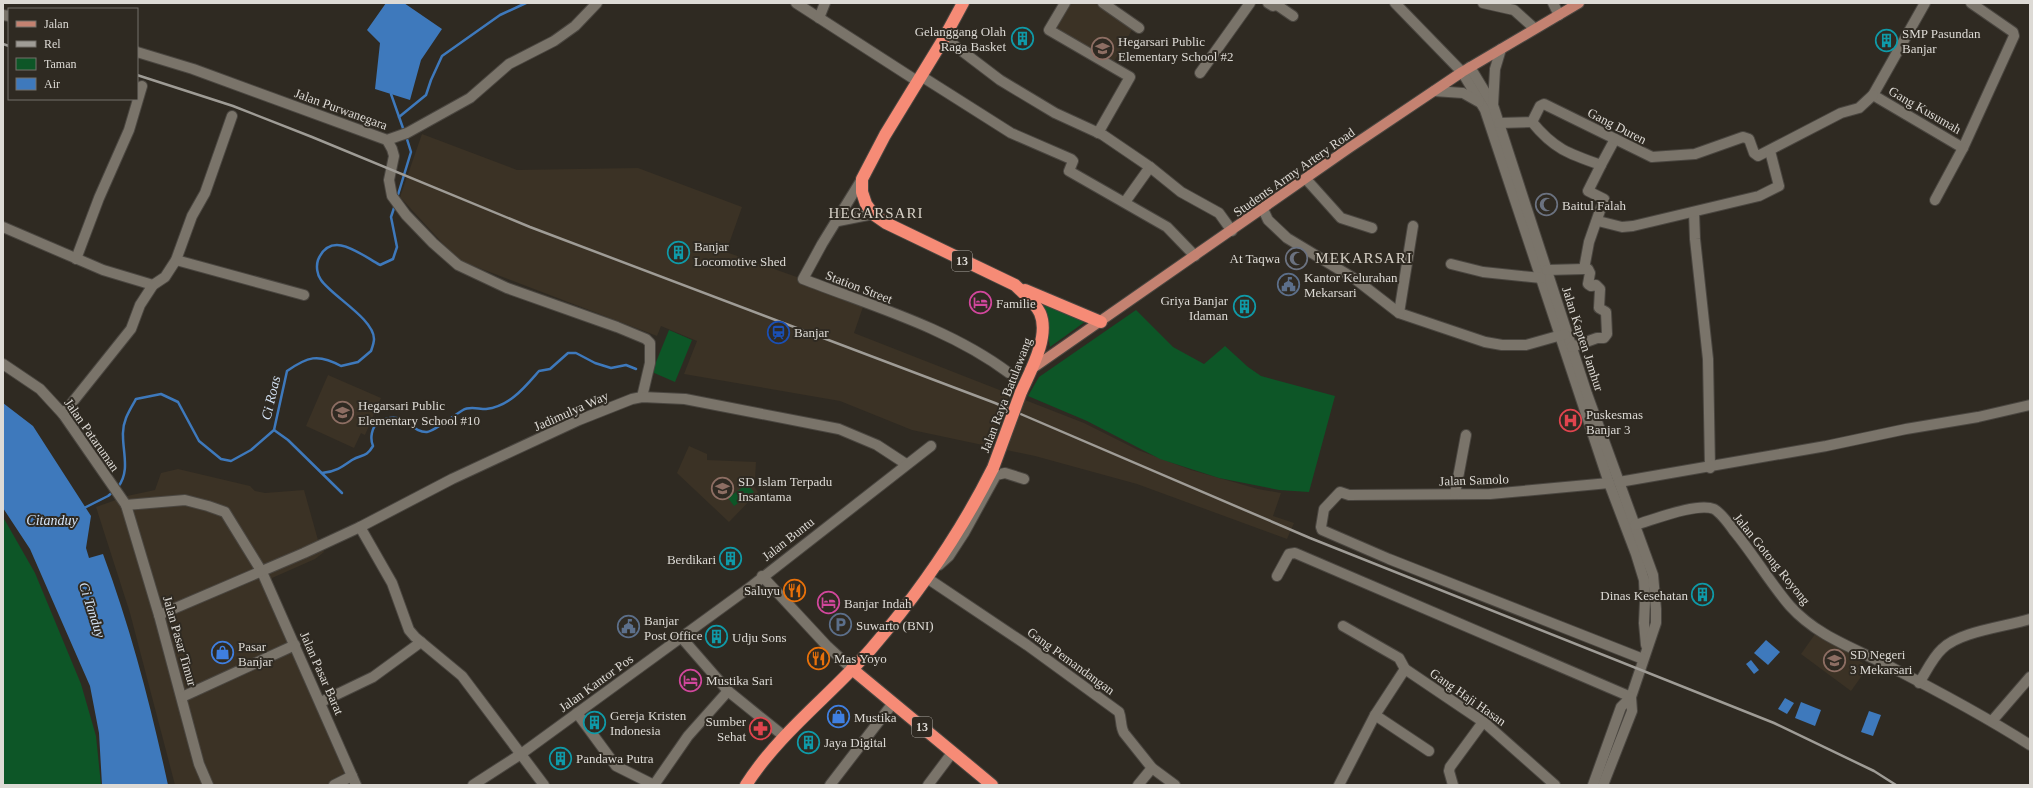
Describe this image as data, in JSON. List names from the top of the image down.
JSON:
{
  "streets": {
    "highway": ["13", "Jalan Raya Batulawang"],
    "main road": ["Students Army Artery Road"],
    "street": [
      "Jalan Purwanegara",
      "Gang Kusumah",
      "Gang Duren",
      "Station Street",
      "Jalan Kapten Jamhur",
      "Jadimulya Way",
      "Jalan Pataruman",
      "Jalan Samolo",
      "Jalan Buntu",
      "Jalan Gotong Royong",
      "Jalan Pasar Timur",
      "Gang Pemandangan",
      "Jalan Pasar Barat",
      "Jalan Kantor Pos",
      "Gang Haji Hasan"
    ]
  },
  "crossings": [
    ["Students Army Artery Road", "Jalan Kapten Jamhur"],
    ["Students Army Artery Road", "Jalan Raya Batulawang"],
    ["13", "Jalan Raya Batulawang"],
    ["13", "Gang Pemandangan"],
    ["Station Street", "Jalan Raya Batulawang"],
    ["Jalan Kapten Jamhur", "Jalan Samolo"],
    ["Jalan Kapten Jamhur", "Jalan Gotong Royong"],
    ["Jalan Raya Batulawang", "Gang Pemandangan"],
    ["Jadimulya Way", "Jalan Buntu"],
    ["Jadimulya Way", "Jalan Pasar Timur"],
    ["Jadimulya Way", "Jalan Pasar Barat"],
    ["Jalan Pataruman", "Jalan Pasar Timur"],
    ["Jalan Pataruman", "Jalan Pasar Barat"],
    ["Jalan Buntu", "Jalan Kantor Pos"],
    ["Jalan Pasar Timur", "Jalan Pasar Barat"]
  ],
  "districts": ["HEGARSARI", "MEKARSARI"],
  "water": ["Ci Roas", "Citanduy", "Ci Tanduy"],
  "places": {
    "building": [
      "Gelanggang Olah Raga Basket",
      "SMP Pasundan Banjar",
      "Banjar Locomotive Shed",
      "Griya Banjar Idaman",
      "Berdikari",
      "Dinas Kesehatan",
      "Udju Sons",
      "Gereja Kristen Indonesia",
      "Jaya Digital",
      "Pandawa Putra"
    ],
    "school or university": [
      "Hegarsari Public Elementary School #2",
      "Hegarsari Public Elementary School #10",
      "SD Islam Terpadu Insantama",
      "SD Negeri 3 Mekarsari"
    ],
    "mosque": ["Baitul Falah", "At Taqwa"],
    "public building": ["Kantor Kelurahan Mekarsari", "Banjar Post Office"],
    "hotel": ["Familie", "Banjar Indah", "Mustika Sari"],
    "station": ["Banjar"],
    "hospital": ["Puskesmas Banjar 3"],
    "restaurant": ["Saluyu", "Mas Yoyo"],
    "parking": ["Suwarto (BNI)"],
    "shop": ["Pasar Banjar", "Mustika"],
    "pharmacy": ["Sumber Sehat"]
  },
  "legend": [
    "Jalan",
    "Rel",
    "Taman",
    "Air"
  ]
}
